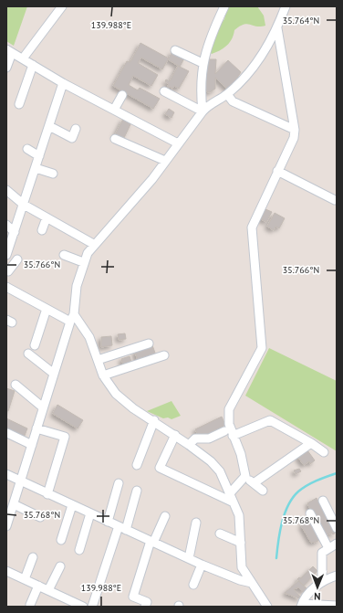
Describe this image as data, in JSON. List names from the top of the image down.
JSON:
{
  "north": "bottom",
  "coordinates": [
    "35.764°N",
    "139.988°E",
    "35.766°N",
    "35.768°N"
  ]
}
